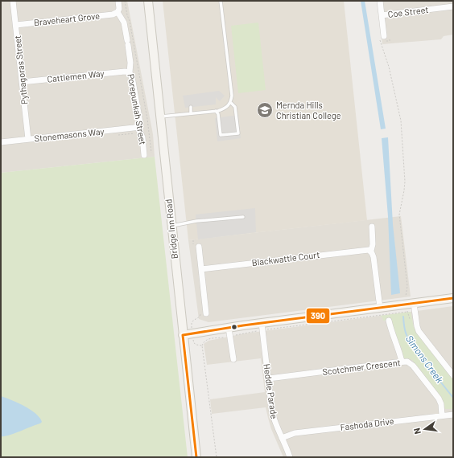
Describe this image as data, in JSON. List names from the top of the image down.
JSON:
{
  "streets": {
    "main road": ["Bridge Inn Road"],
    "street": [
      "Coe Street",
      "Braveheart Grove",
      "Pythagoras Street",
      "Cattlemen Way",
      "Porepunkah Street",
      "Stonemasons Way",
      "Blackwattle Court",
      "Scotchmer Crescent",
      "Heddle Parade",
      "Fashoda Drive"
    ]
  },
  "crossings": [
    ["Braveheart Grove", "Pythagoras Street"],
    ["Braveheart Grove", "Porepunkah Street"],
    ["Pythagoras Street", "Cattlemen Way"],
    ["Pythagoras Street", "Stonemasons Way"],
    ["Cattlemen Way", "Porepunkah Street"],
    ["Porepunkah Street", "Stonemasons Way"],
    ["Scotchmer Crescent", "Heddle Parade"],
    ["Scotchmer Crescent", "Fashoda Drive"],
    ["Heddle Parade", "Fashoda Drive"]
  ],
  "water": ["Simons Creek"],
  "places": {
    "school or university": ["Mernda Hills Christian College"]
  },
  "lines": ["transit line 390"],
  "north": "left"
}
